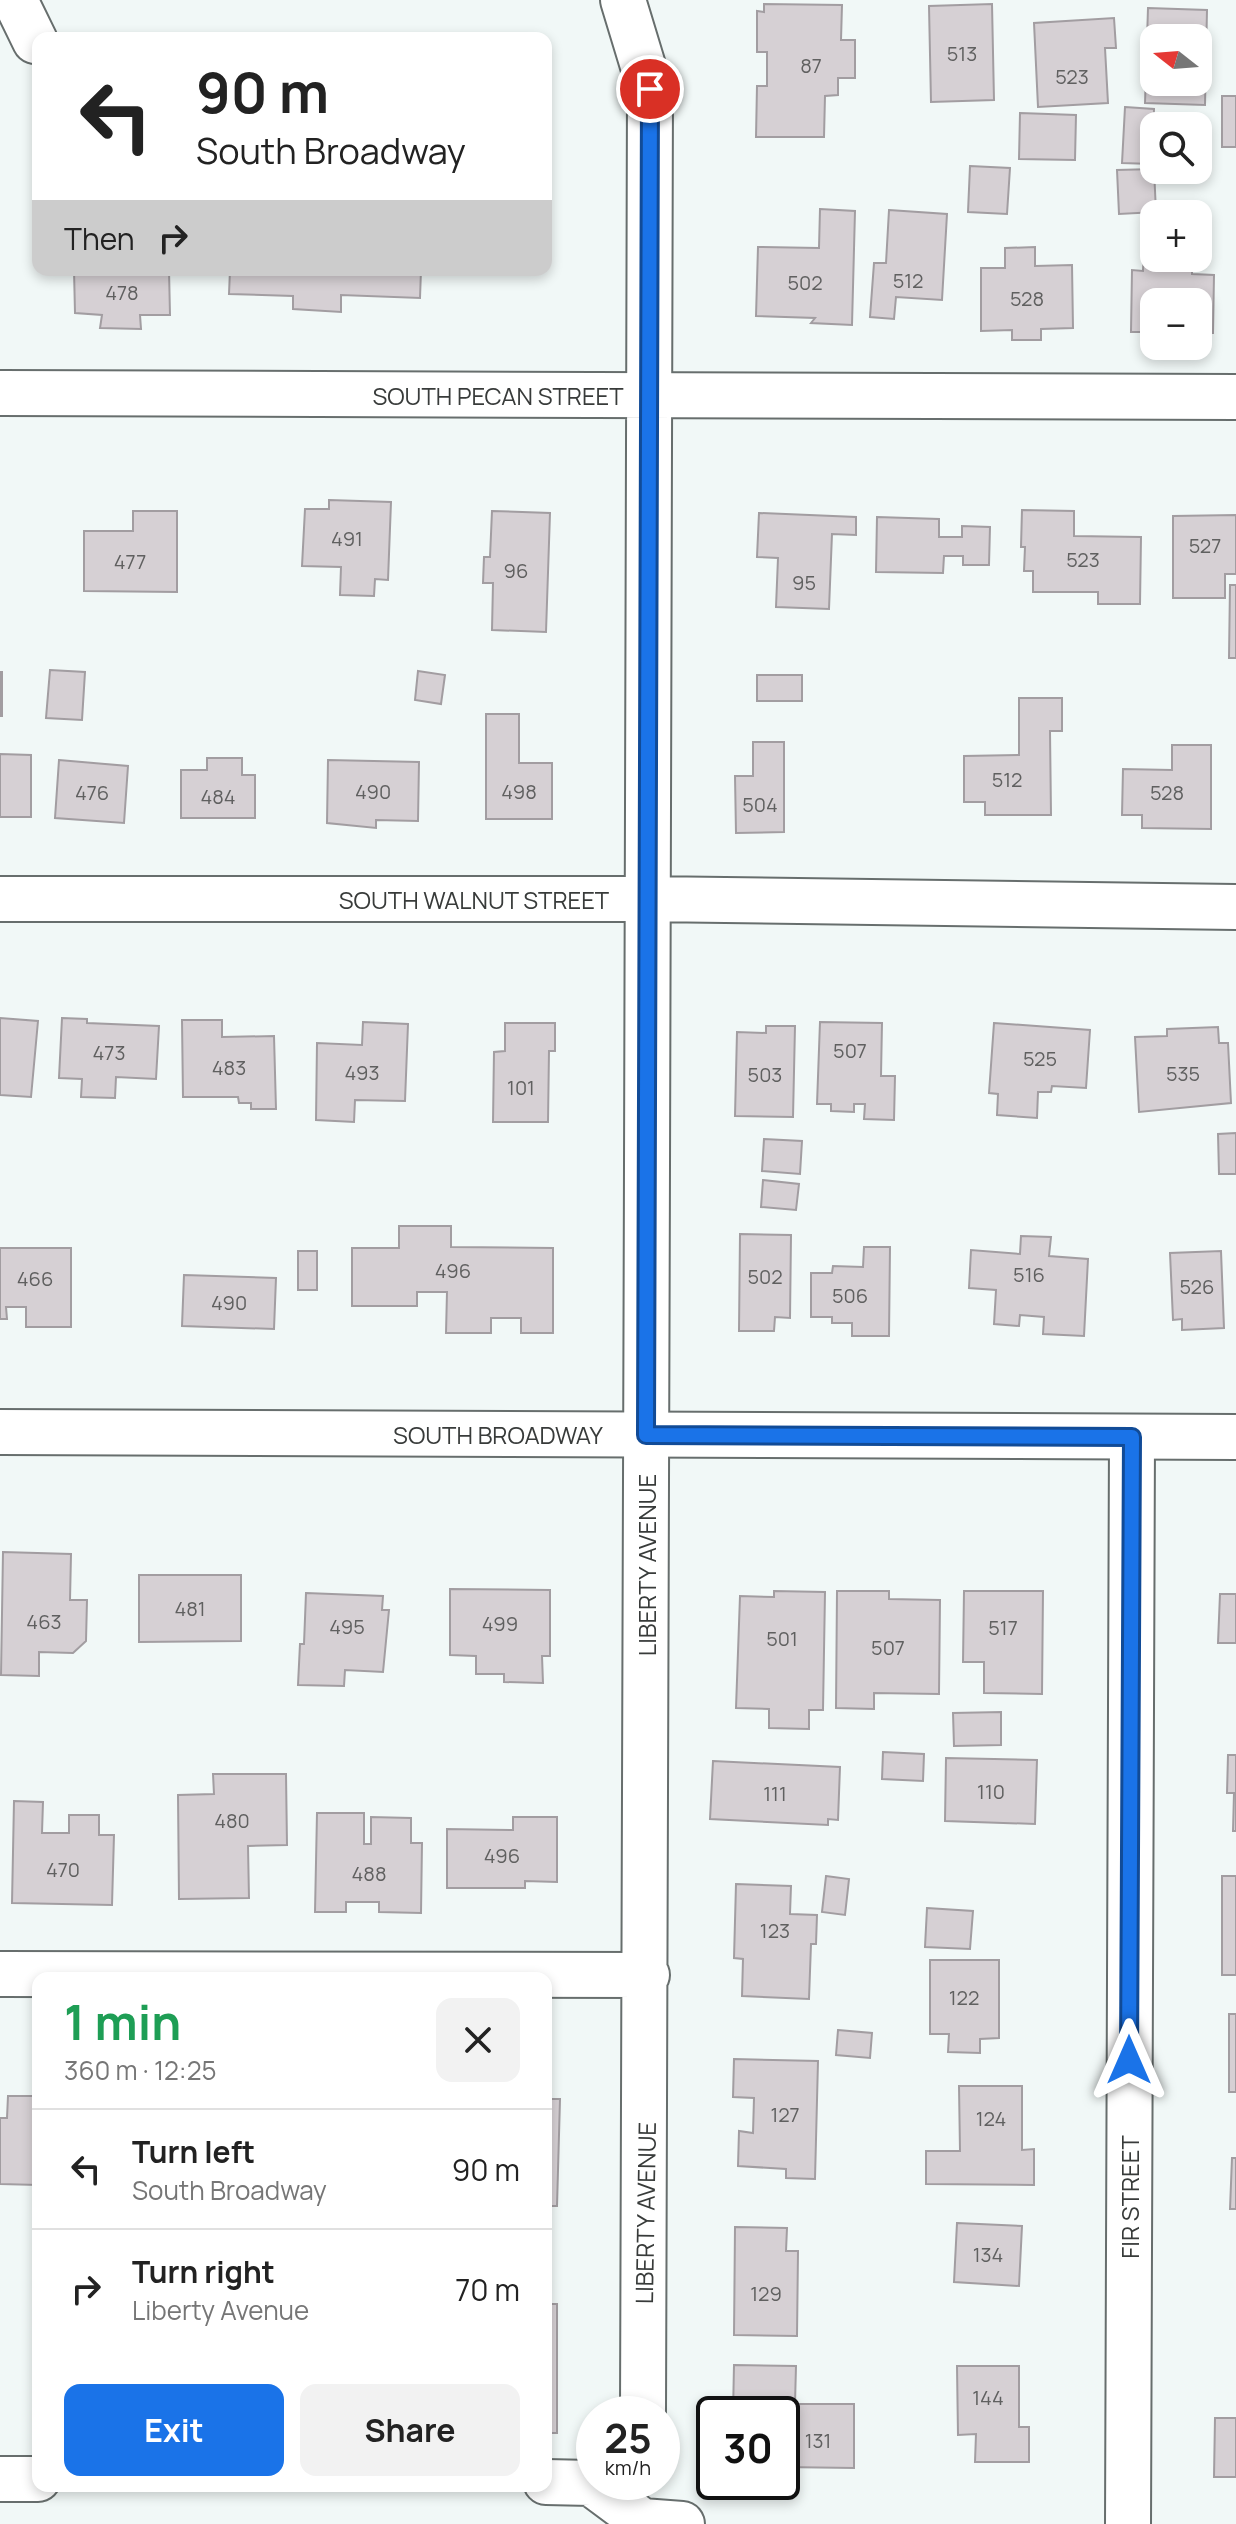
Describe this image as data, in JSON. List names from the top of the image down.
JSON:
{
  "streets": {
    "street": [
      "SOUTH PECAN STREET",
      "SOUTH WALNUT STREET",
      "SOUTH BROADWAY",
      "LIBERTY AVENUE",
      "FIR STREET"
    ]
  },
  "crossings": [
    ["SOUTH PECAN STREET", "LIBERTY AVENUE"],
    ["SOUTH WALNUT STREET", "LIBERTY AVENUE"],
    ["SOUTH BROADWAY", "LIBERTY AVENUE"],
    ["SOUTH BROADWAY", "FIR STREET"]
  ],
  "house_numbers": [
    "513",
    "87",
    "523",
    "512",
    "502",
    "478",
    "528",
    "491",
    "527",
    "523",
    "477",
    "96",
    "95",
    "512",
    "490",
    "498",
    "476",
    "528",
    "484",
    "504",
    "507",
    "473",
    "525",
    "483",
    "493",
    "535",
    "503",
    "101",
    "496",
    "516",
    "502",
    "466",
    "526",
    "506",
    "490",
    "481",
    "463",
    "499",
    "495",
    "517",
    "501",
    "507",
    "110",
    "111",
    "480",
    "496",
    "470",
    "488",
    "123",
    "122",
    "127",
    "124",
    "134",
    "129",
    "144",
    "131"
  ],
  "north": "left",
  "page": {
    "map_buttons": ["+", "−"],
    "turn": ["90 m", "South Broadway"],
    "then": "Then",
    "heading": ["1 min", "360 m · 12:25"],
    "list": [
      {
        "name": "Turn left",
        "note": "South Broadway",
        "value": "90 m"
      },
      {
        "name": "Turn right",
        "note": "Liberty Avenue",
        "value": "70 m"
      }
    ],
    "buttons": ["Exit", "Share"],
    "speed": "25 km/h",
    "limit": "30"
  }
}
